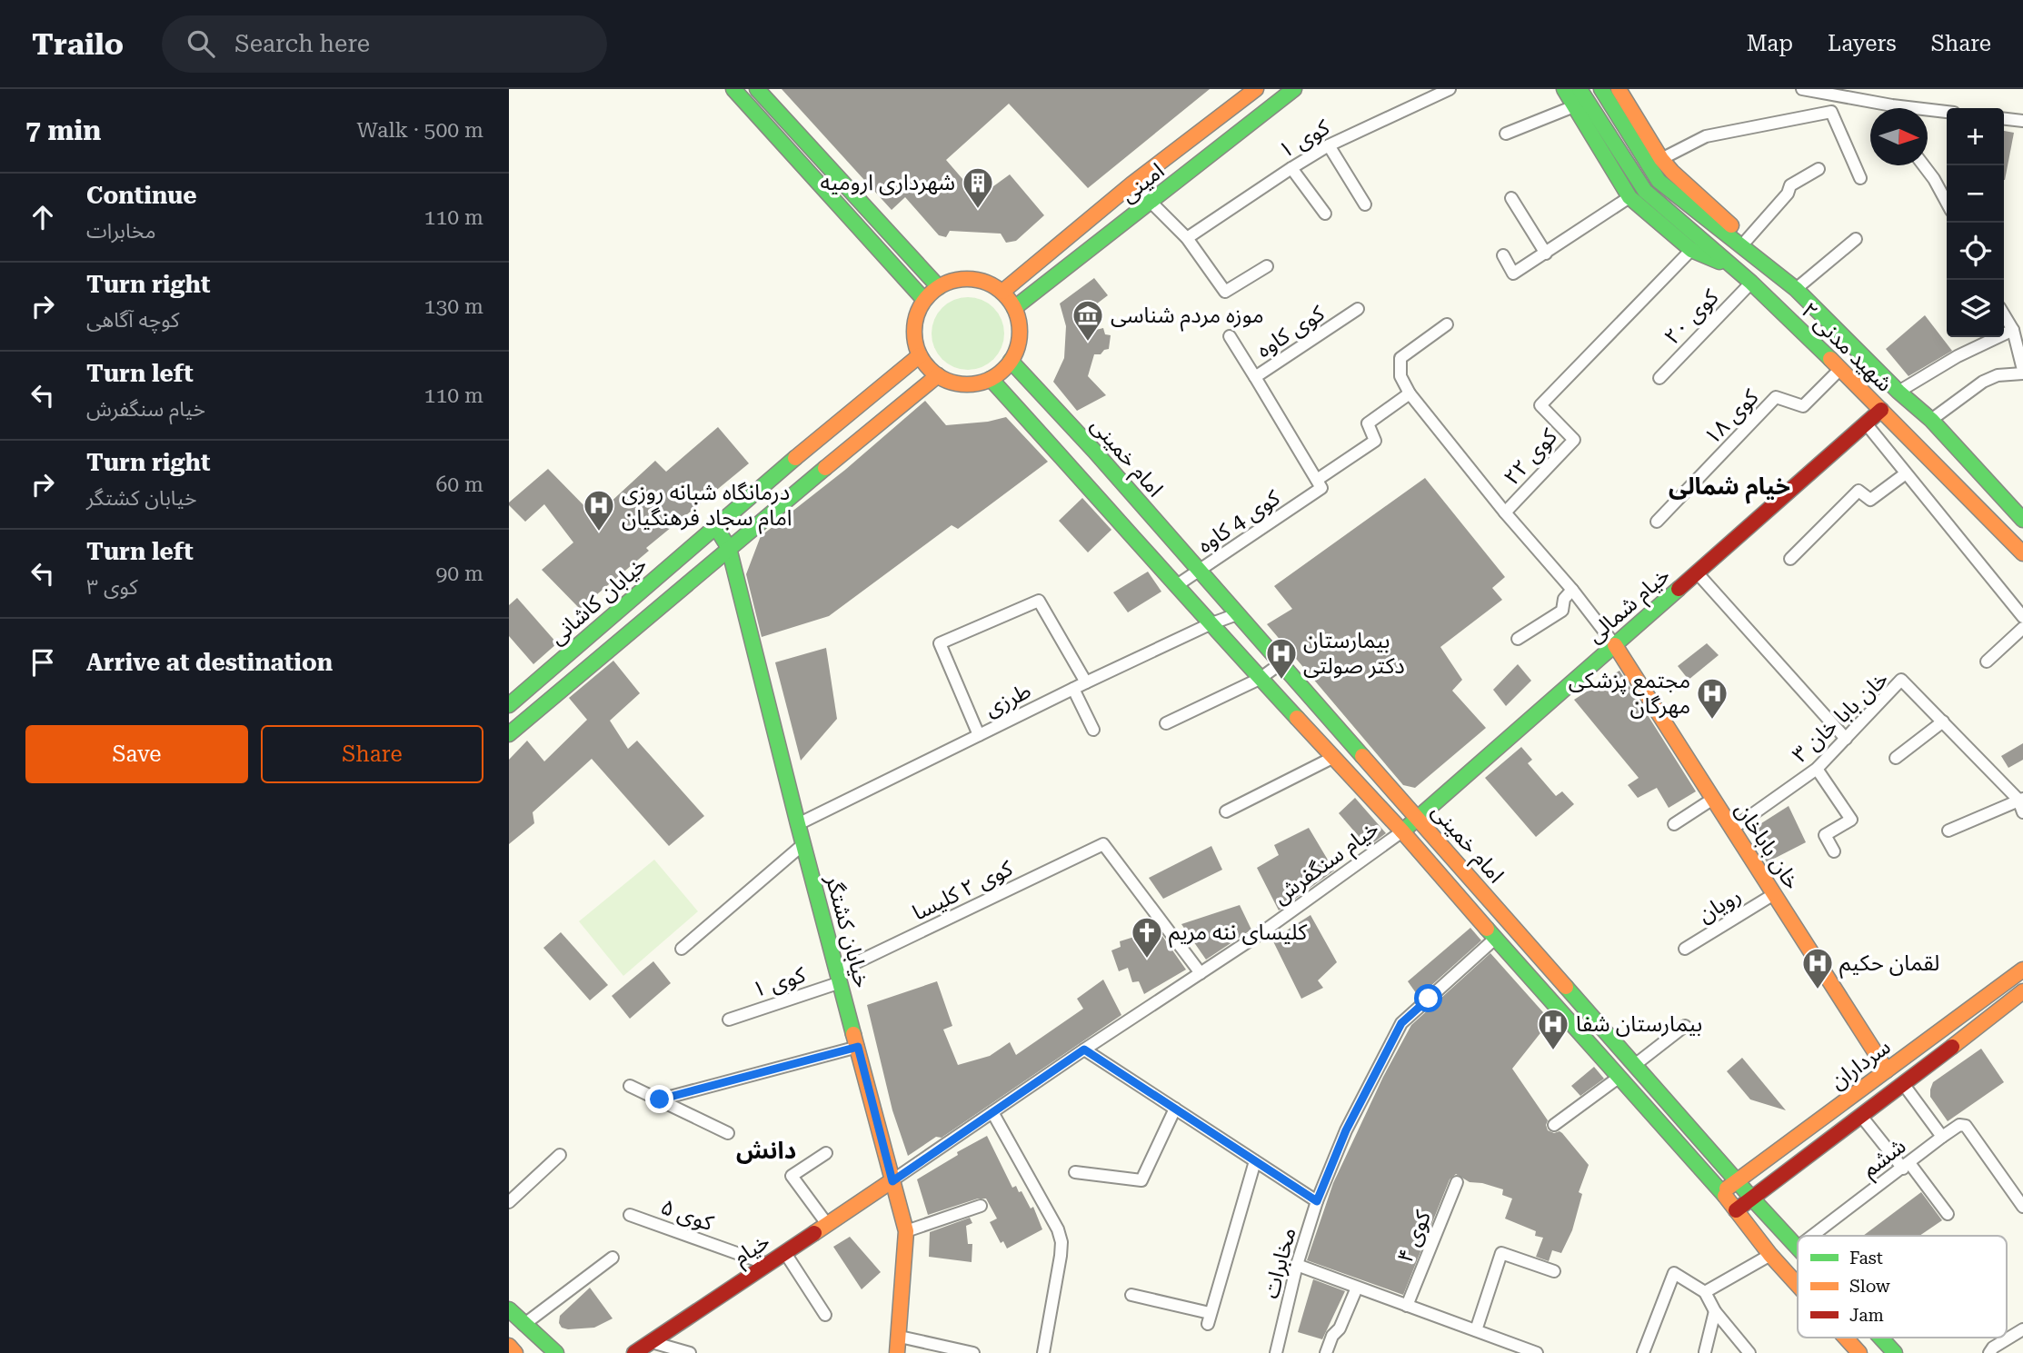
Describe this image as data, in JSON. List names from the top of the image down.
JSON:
{
  "streets": {
    "main road": [
      "امینی",
      "شهید مدنی ۲",
      "امام خمینی",
      "خیابان کاشانی",
      "خیام شمالی",
      "خان باباخان",
      "خیابان کشتگر",
      "سرداران",
      "خیام"
    ],
    "street": [
      "کوی ۱",
      "کوی ۲۰",
      "کوی کاوه",
      "کوی ۱۸",
      "کوی ۲۲",
      "کوی 4 کاوه",
      "طرزی",
      "خان بابا خان ۳",
      "خیام سنگفرش",
      "کوی ۲ کلیسا",
      "رویان",
      "ششم",
      "کوی ۵",
      "کوی ۴",
      "مخابرات"
    ]
  },
  "crossings": [
    ["کوی ۱", "کوی ۲ کلیسا"],
    ["کوی ۱", "خیابان کشتگر"],
    ["امینی", "امام خمینی"],
    ["امینی", "خیابان کاشانی"],
    ["کوی ۲۰", "شهید مدنی ۲"],
    ["کوی کاوه", "کوی 4 کاوه"],
    ["شهید مدنی ۲", "کوی ۱۸"],
    ["شهید مدنی ۲", "خیام شمالی"],
    ["امام خمینی", "کوی 4 کاوه"],
    ["امام خمینی", "خیابان کاشانی"],
    ["امام خمینی", "خیام شمالی"],
    ["امام خمینی", "طرزی"],
    ["امام خمینی", "خیام سنگفرش"],
    ["امام خمینی", "سرداران"],
    ["امام خمینی", "مخابرات"],
    ["کوی ۲۲", "خیام شمالی"],
    ["کوی ۲۲", "خان باباخان"],
    ["خیابان کاشانی", "خیابان کشتگر"],
    ["خیام شمالی", "خان باباخان"],
    ["خیام شمالی", "خیام سنگفرش"],
    ["طرزی", "خیابان کشتگر"],
    ["خان بابا خان ۳", "خان باباخان"],
    ["خان باباخان", "رویان"],
    ["خان باباخان", "سرداران"],
    ["خیام سنگفرش", "کوی ۲ کلیسا"],
    ["خیام سنگفرش", "خیابان کشتگر"],
    ["خیام سنگفرش", "خیام"],
    ["کوی ۲ کلیسا", "خیابان کشتگر"],
    ["خیابان کشتگر", "خیام"],
    ["کوی ۵", "خیام"]
  ],
  "districts": ["خیام شمالی", "دانش"],
  "places": {
    "building": ["شهرداری ارومیه"],
    "museum": ["موزه مردم شناسی"],
    "hospital": [
      "درمانگاه شبانه روزی امام سجاد فرهنگیان",
      "بیمارستان دکتر صولتی",
      "مجتمع پزشکی مهرگان",
      "لقمان حکیم",
      "بیمارستان شفا"
    ],
    "church": ["کلیسای ننه مریم"]
  },
  "legend": ["Fast", "Slow", "Jam"],
  "north": "right",
  "page": {
    "header": "Trailo",
    "search": "Search here",
    "nav": ["Map", "Layers", "Share"],
    "heading": ["7 min", "Walk · 500 m"],
    "map_buttons": ["+", "−"],
    "list": [
      ["Continue", "مخابرات", "110 m"],
      ["Turn right", "کوچه آگاهی", "130 m"],
      ["Turn left", "خیام سنگفرش", "110 m"],
      ["Turn right", "خیابان کشتگر", "60 m"],
      ["Turn left", "کوی ۳", "90 m"],
      "Arrive at destination"
    ],
    "buttons": ["Save", "Share"]
  }
}
